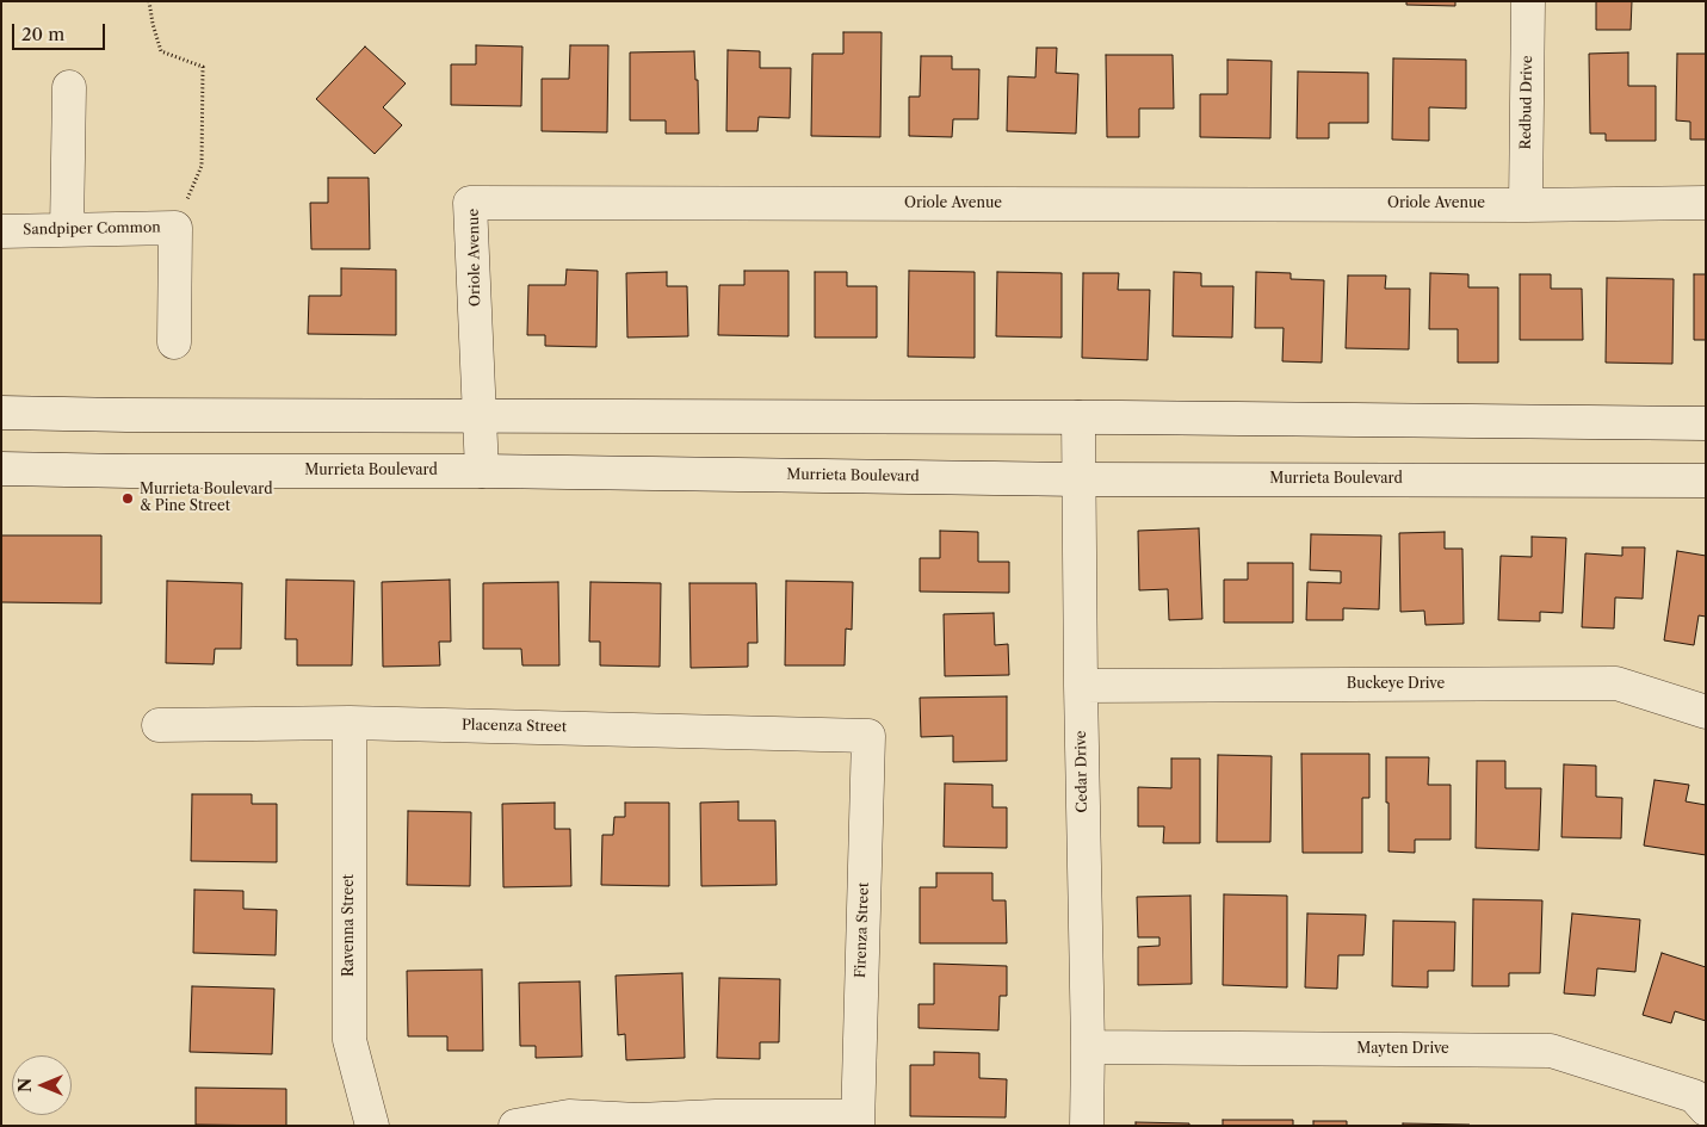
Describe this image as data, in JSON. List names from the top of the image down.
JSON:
{
  "streets": {
    "street": [
      "Redbud Drive",
      "Oriole Avenue",
      "Sandpiper Common",
      "Murrieta Boulevard",
      "Buckeye Drive",
      "Placenza Street",
      "Cedar Drive",
      "Ravenna Street",
      "Firenza Street",
      "Mayten Drive"
    ]
  },
  "crossings": [
    ["Redbud Drive", "Oriole Avenue"],
    ["Oriole Avenue", "Murrieta Boulevard"],
    ["Murrieta Boulevard", "Cedar Drive"],
    ["Buckeye Drive", "Cedar Drive"],
    ["Placenza Street", "Ravenna Street"],
    ["Placenza Street", "Firenza Street"],
    ["Cedar Drive", "Mayten Drive"]
  ],
  "places": ["Murrieta Boulevard & Pine Street"],
  "scale_bar": "20 m",
  "north": "left"
}
